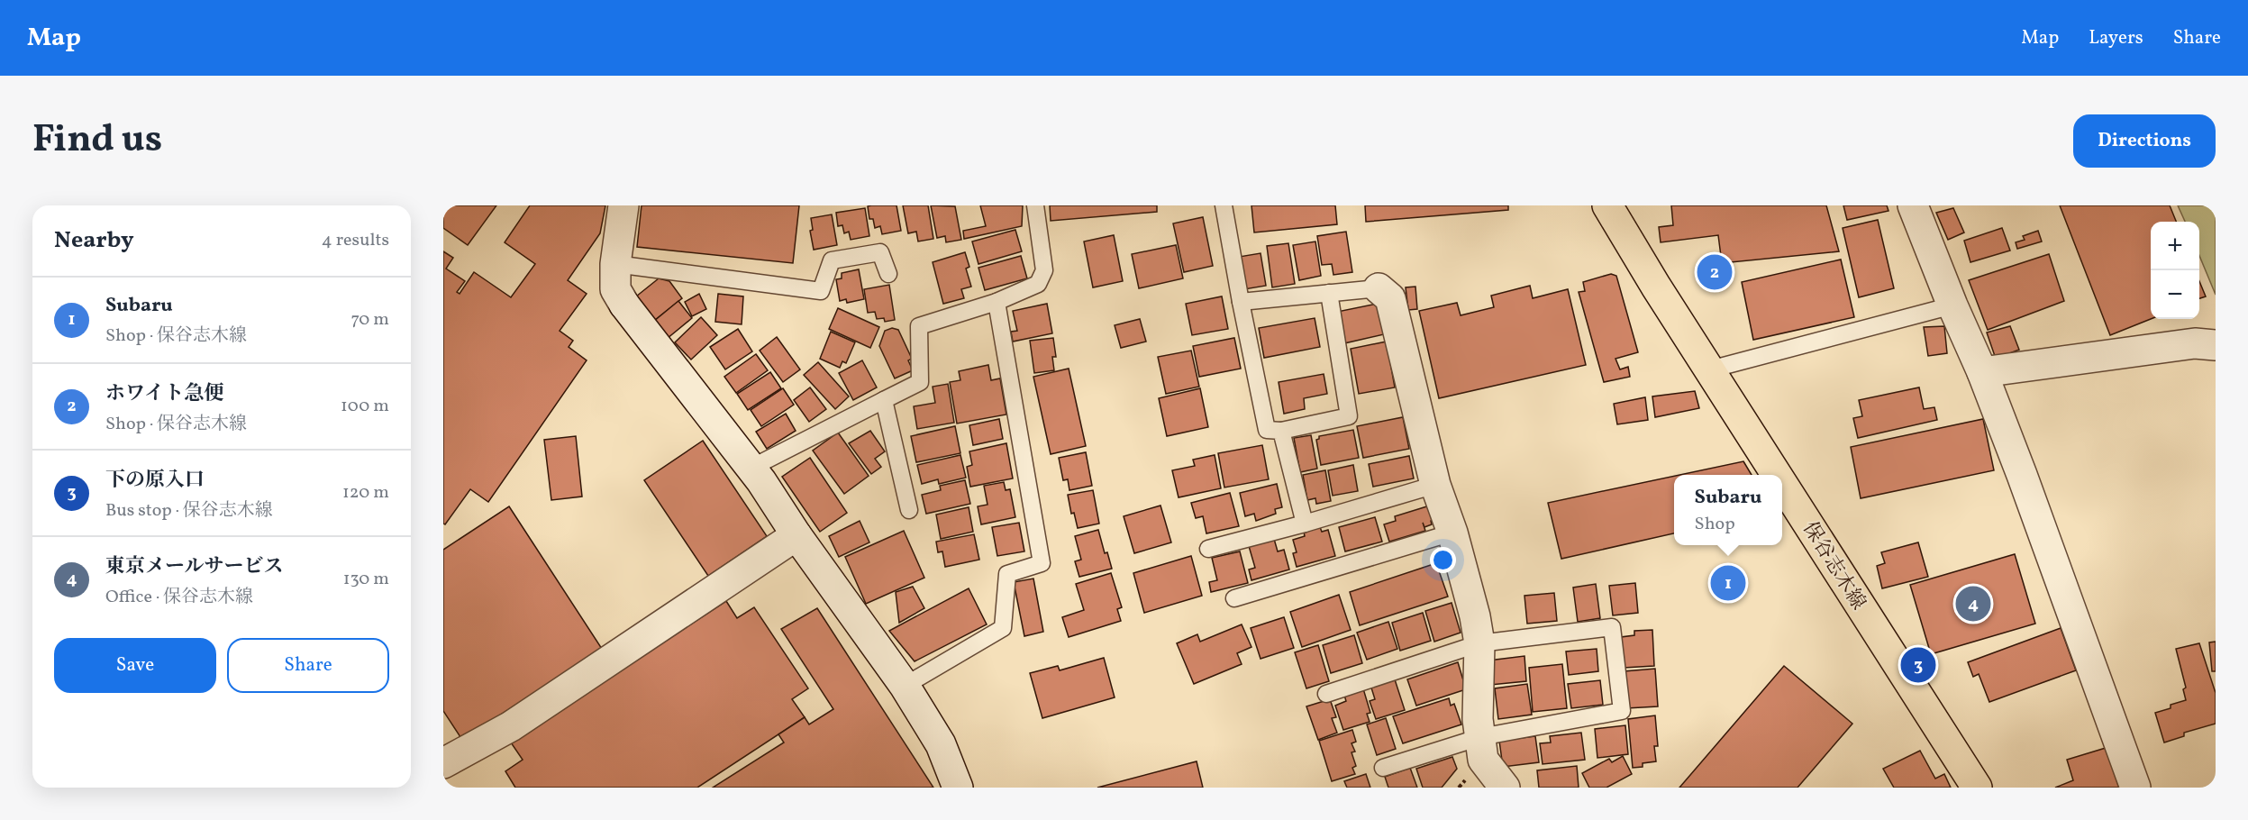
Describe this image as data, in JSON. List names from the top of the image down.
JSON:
{
  "streets": {
    "main road": ["保谷志木線"]
  },
  "page": {
    "header": "Map",
    "nav": ["Map", "Layers", "Share"],
    "title": "Find us",
    "buttons": [
      "Directions",
      ["Save", "Share"]
    ],
    "heading": ["Nearby", "4 results"],
    "map_buttons": ["+", "−"],
    "pins": [
      "2",
      "1",
      "4",
      "3"
    ],
    "list": [
      {
        "mark": "1",
        "name": "Subaru",
        "note": "Shop · 保谷志木線",
        "value": "70 m"
      },
      {
        "mark": "2",
        "name": "ホワイト急便",
        "note": "Shop · 保谷志木線",
        "value": "100 m"
      },
      {
        "mark": "3",
        "name": "下の原入口",
        "note": "Bus stop · 保谷志木線",
        "value": "120 m"
      },
      {
        "mark": "4",
        "name": "東京メールサービス",
        "note": "Office · 保谷志木線",
        "value": "130 m"
      }
    ],
    "popup": ["Subaru", "Shop"]
  }
}
